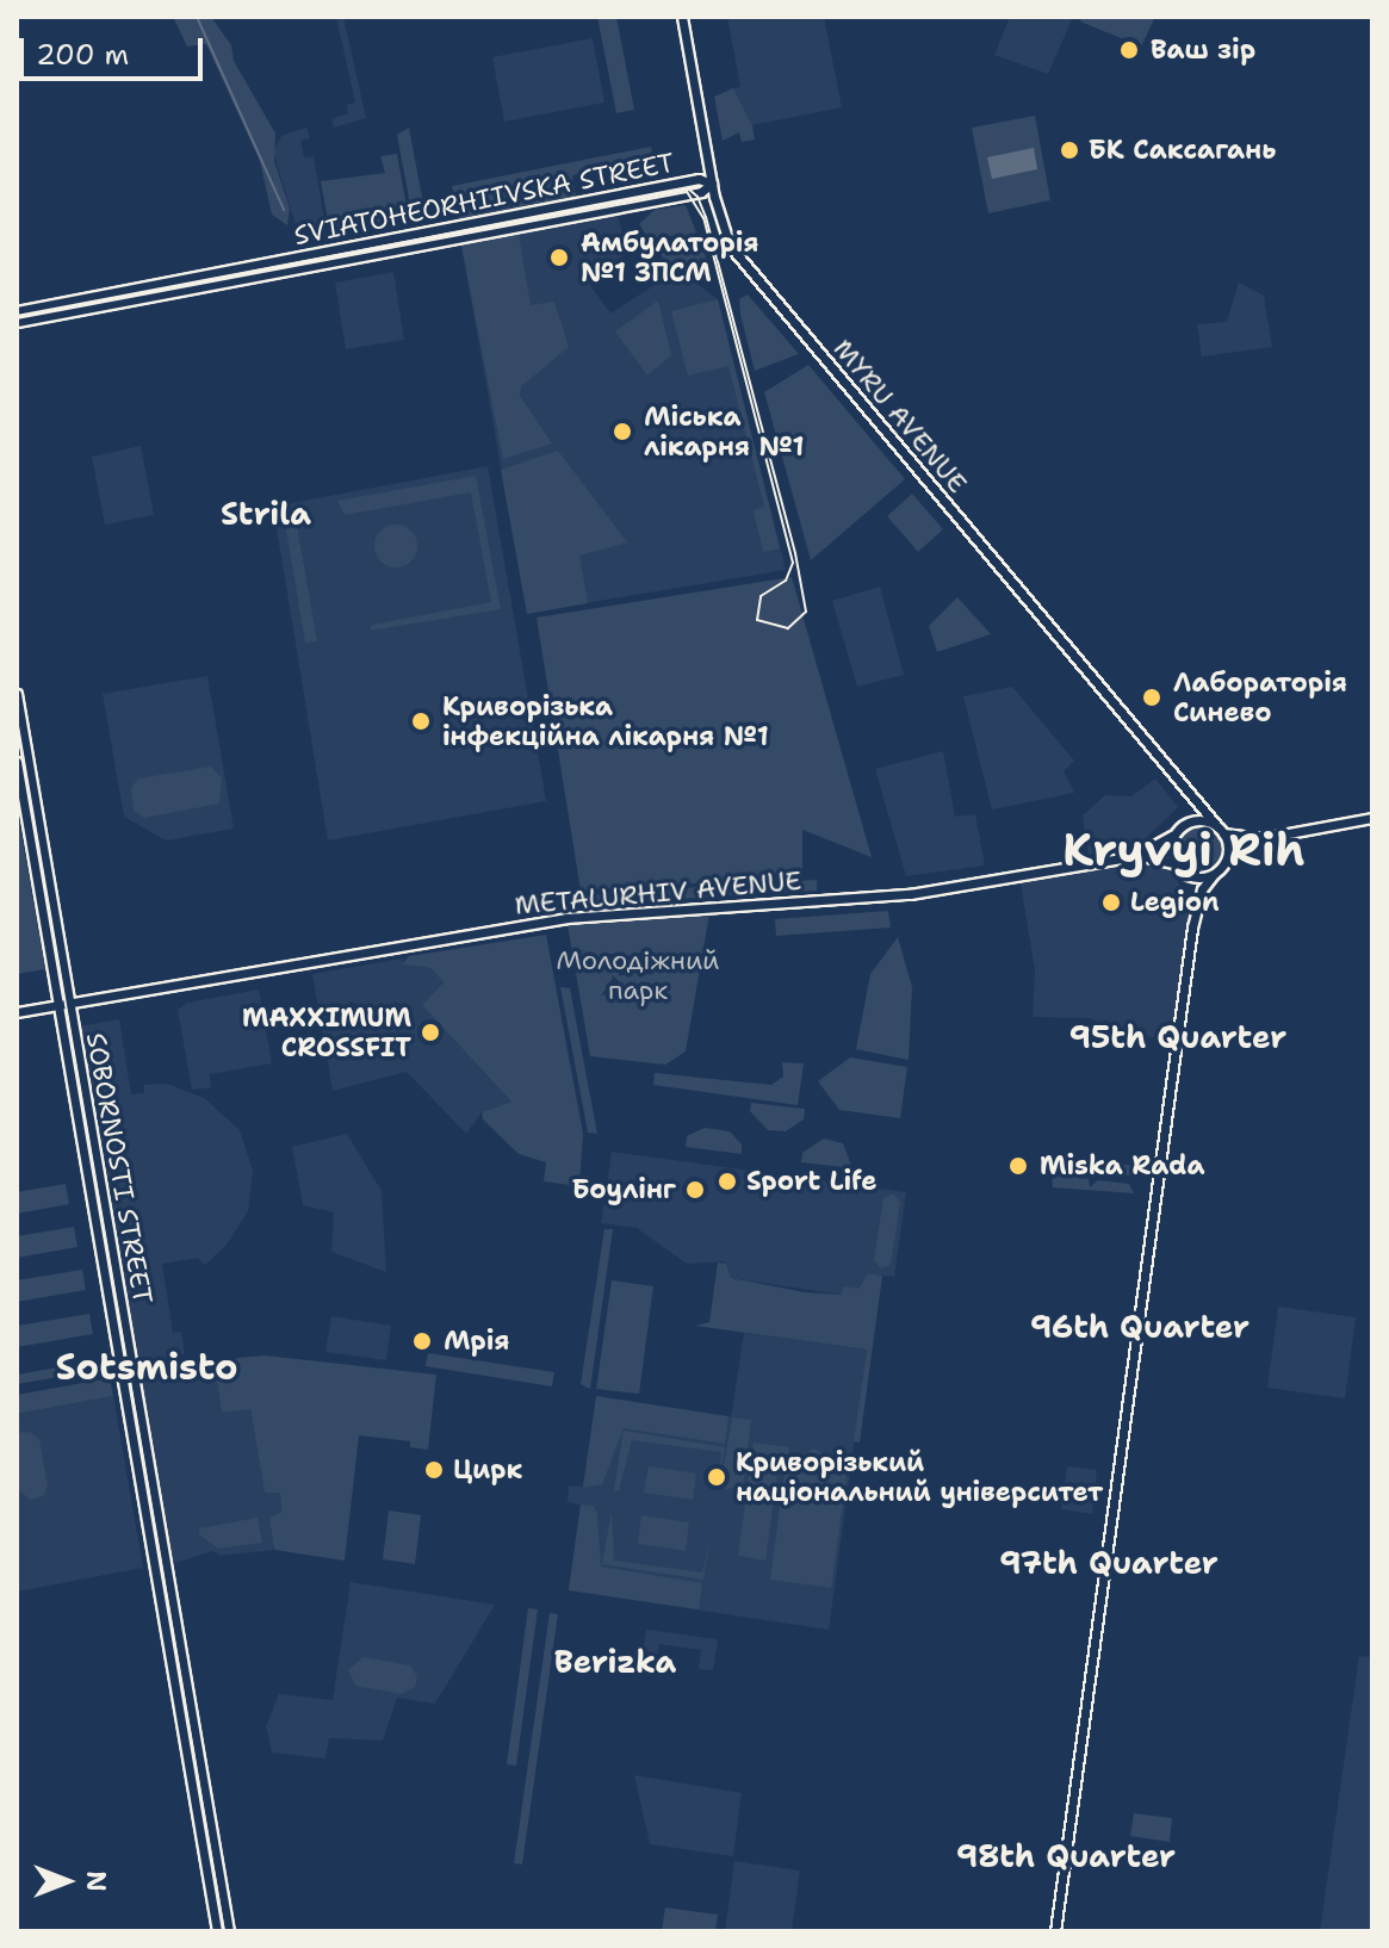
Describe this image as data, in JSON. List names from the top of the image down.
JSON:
{
  "streets": {
    "main road": [
      "SVIATOHEORHIIVSKA STREET",
      "MYRU AVENUE",
      "METALURHIV AVENUE",
      "SOBORNOSTI STREET"
    ]
  },
  "crossings": [
    ["SVIATOHEORHIIVSKA STREET", "MYRU AVENUE"],
    ["METALURHIV AVENUE", "SOBORNOSTI STREET"]
  ],
  "districts": [
    "Strila",
    "Kryvyi Rih",
    "95th Quarter",
    "96th Quarter",
    "Sotsmisto",
    "97th Quarter",
    "Berizka",
    "98th Quarter"
  ],
  "parks": ["Молодіжний парк"],
  "places": [
    "Ваш зір",
    "БК Саксагань",
    "Амбулаторія №1 ЗПСМ",
    "Міська лікарня №1",
    "Лабораторія Синево",
    "Криворізька інфекційна лікарня №1",
    "Legion",
    "MAXXIMUM CROSSFIT",
    "Miska Rada",
    "Sport Life",
    "Боулінг",
    "Мрія",
    "Цирк",
    "Криворізький національний університет"
  ],
  "scale_bar": "200 m",
  "north": "right"
}
